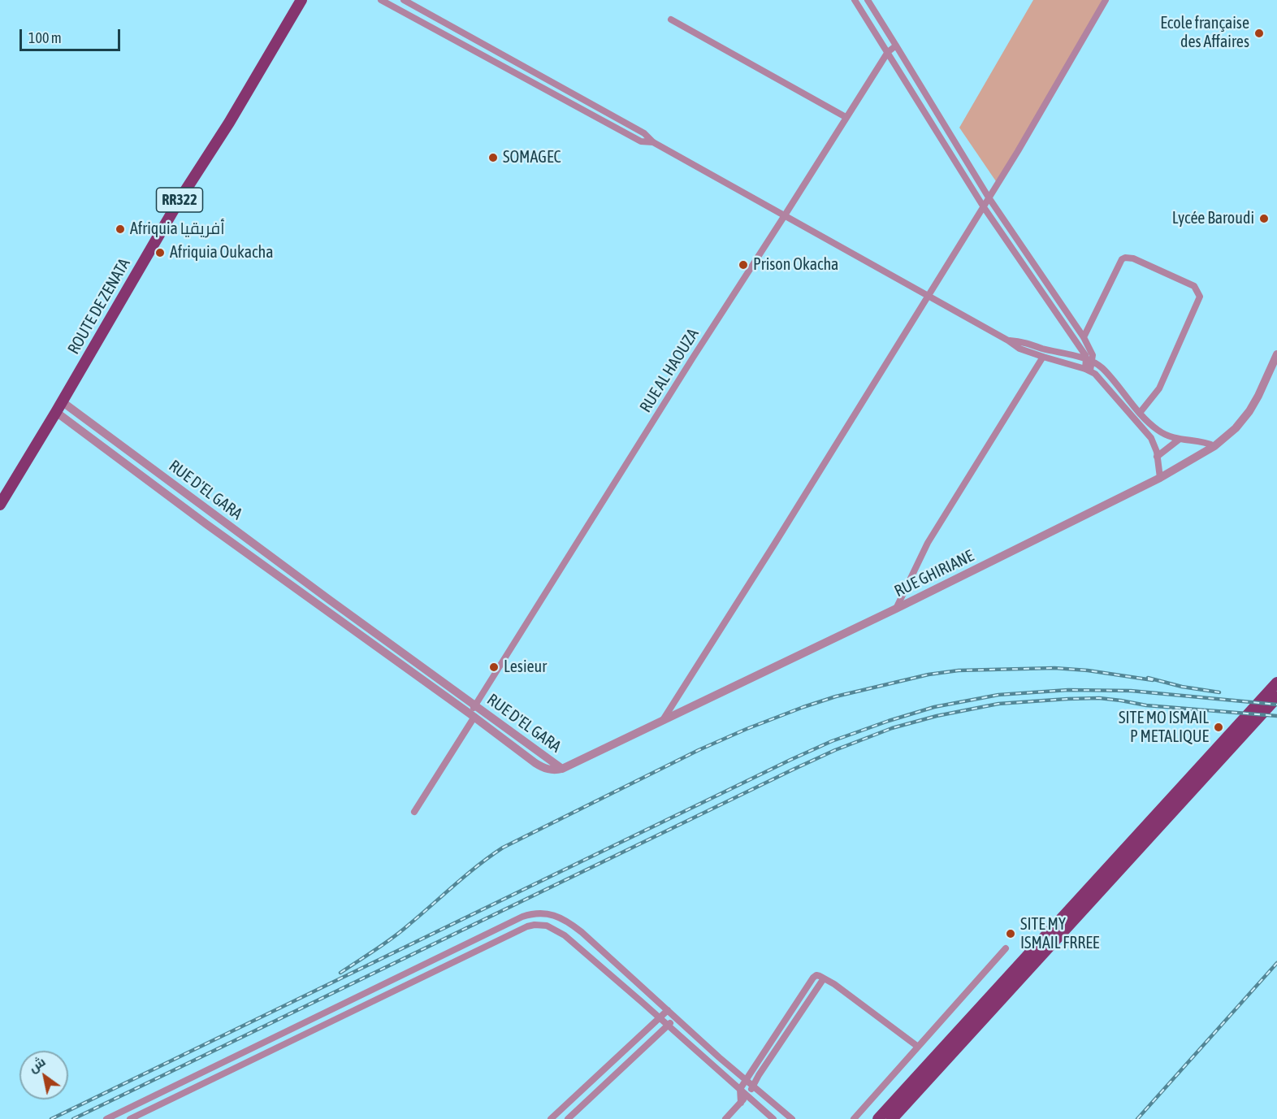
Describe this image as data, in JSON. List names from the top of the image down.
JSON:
{
  "streets": {
    "main road": ["RR322", "ROUTE DE ZENATA"],
    "street": ["RUE AL HAOUZA", "RUE D'EL GARA", "RUE GHIRIANE"]
  },
  "crossings": [
    ["ROUTE DE ZENATA", "RUE D'EL GARA"],
    ["RUE AL HAOUZA", "RUE D'EL GARA"],
    ["RUE D'EL GARA", "RUE GHIRIANE"]
  ],
  "places": [
    "Ecole française des Affaires",
    "SOMAGEC",
    "Lycée Baroudi",
    "Afriquia أفريقيا",
    "Afriquia Oukacha",
    "Prison Okacha",
    "Lesieur",
    "SITE MO ISMAIL P METALIQUE",
    "SITE MY ISMAIL FRREE"
  ],
  "scale_bar": "100 m",
  "north": "top left"
}
